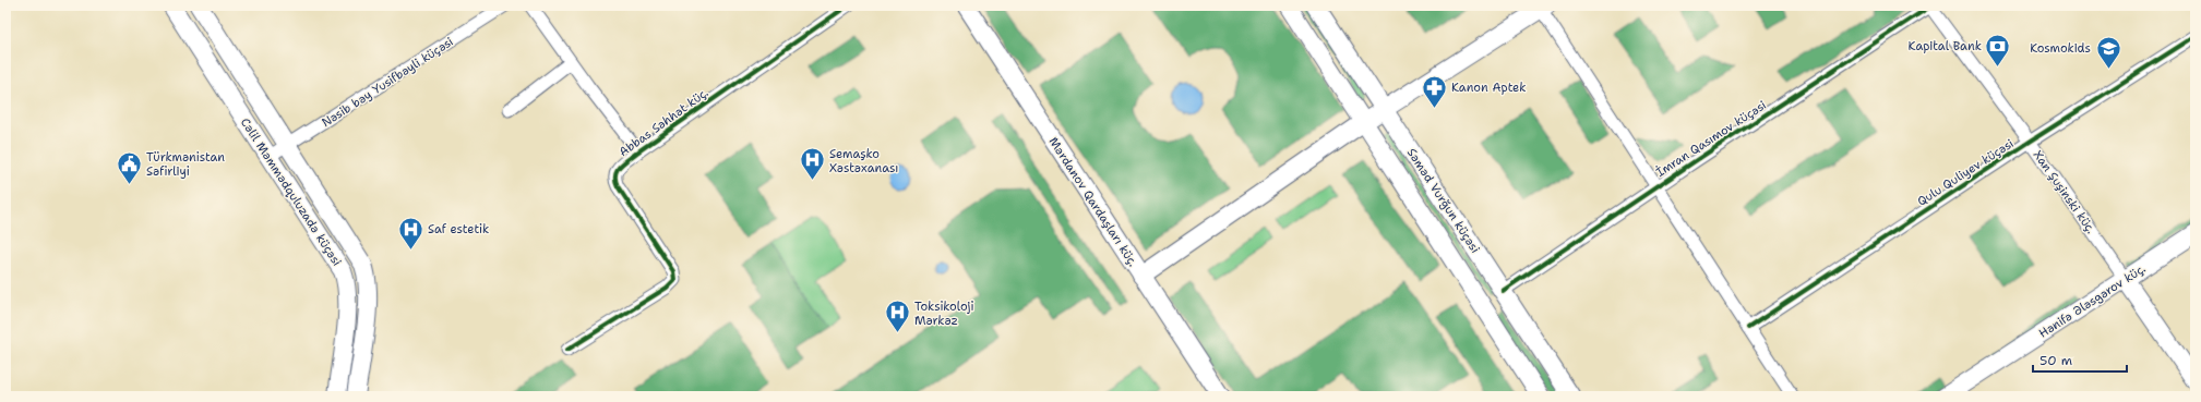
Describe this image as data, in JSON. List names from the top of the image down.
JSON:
{
  "streets": {
    "main road": [
      "Cəlil Məmmədquluzadə küçəsi",
      "Xan Şuşinski küç.",
      "Səməd Vurğun küçəsi",
      "Mərdanov Qardaşları küç.",
      "Hənifə Ələsgərov küç."
    ],
    "street": [
      "Nəsib bəy Yusifbəyli küçəsi",
      "Abbas Səhhət küç.",
      "İmran Qasımov küçəsi",
      "Qulu Quliyev küçəsi"
    ]
  },
  "crossings": [
    ["Nəsib bəy Yusifbəyli küçəsi", "Cəlil Məmmədquluzadə küçəsi"],
    ["İmran Qasımov küçəsi", "Xan Şuşinski küç."],
    ["İmran Qasımov küçəsi", "Səməd Vurğun küçəsi"],
    ["Qulu Quliyev küçəsi", "Xan Şuşinski küç."],
    ["Xan Şuşinski küç.", "Hənifə Ələsgərov küç."]
  ],
  "places": {
    "bank": ["Kapital Bank"],
    "school or university": ["Kosmokids"],
    "pharmacy": ["Kanon Aptek"],
    "hospital": ["Semaşko Xəstəxanası", "Saf estetik", "Toksikoloji Mərkəz"],
    "public building": ["Türkmənistan Səfirliyi"]
  },
  "scale_bar": "50 m"
}
